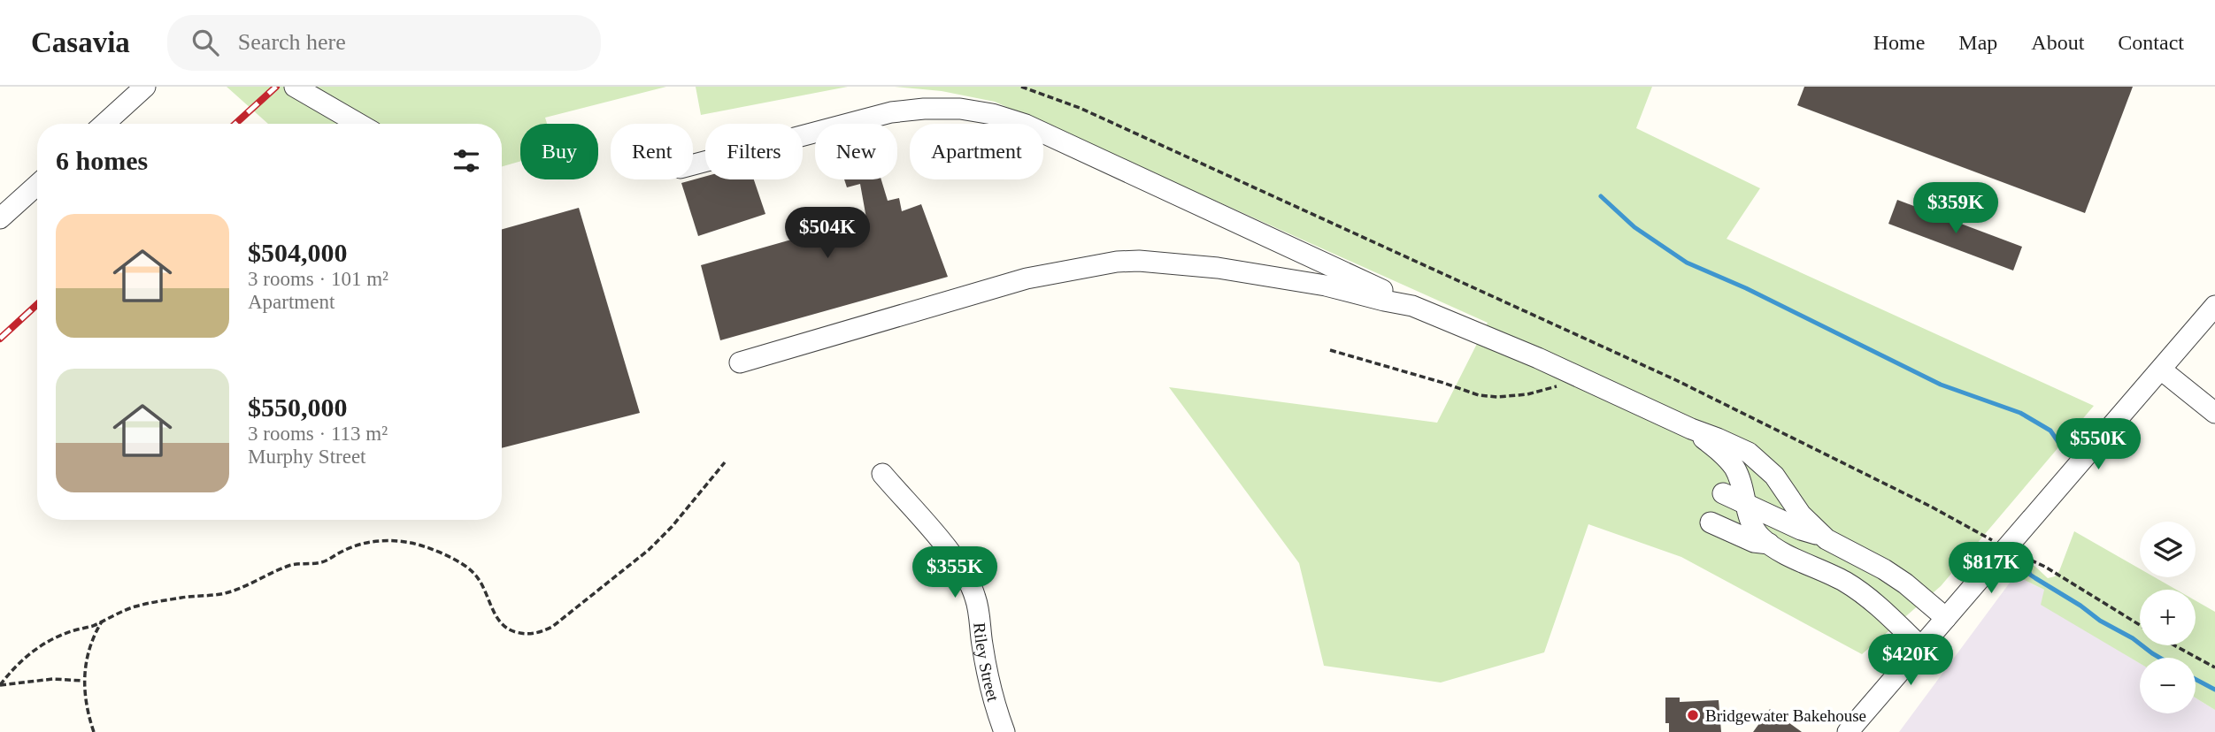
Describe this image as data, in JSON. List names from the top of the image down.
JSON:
{
  "streets": {
    "street": ["Riley Street"]
  },
  "places": ["Bridgewater Bakehouse"],
  "page": {
    "header": "Casavia",
    "search": "Search here",
    "nav": [
      "Home",
      "Map",
      "About",
      "Contact"
    ],
    "chip": [
      "Buy",
      "Rent",
      "Filters",
      "New",
      "Apartment"
    ],
    "heading": "6 homes",
    "price": [
      "$359K",
      "$504K",
      "$550K",
      "$817K",
      "$355K",
      "$420K"
    ],
    "list": [
      {
        "name": "$504,000",
        "note": "3 rooms · 101 m² · Apartment"
      },
      {
        "name": "$550,000",
        "note": "3 rooms · 113 m² · Murphy Street"
      }
    ],
    "map_buttons": ["+", "−"]
  }
}
